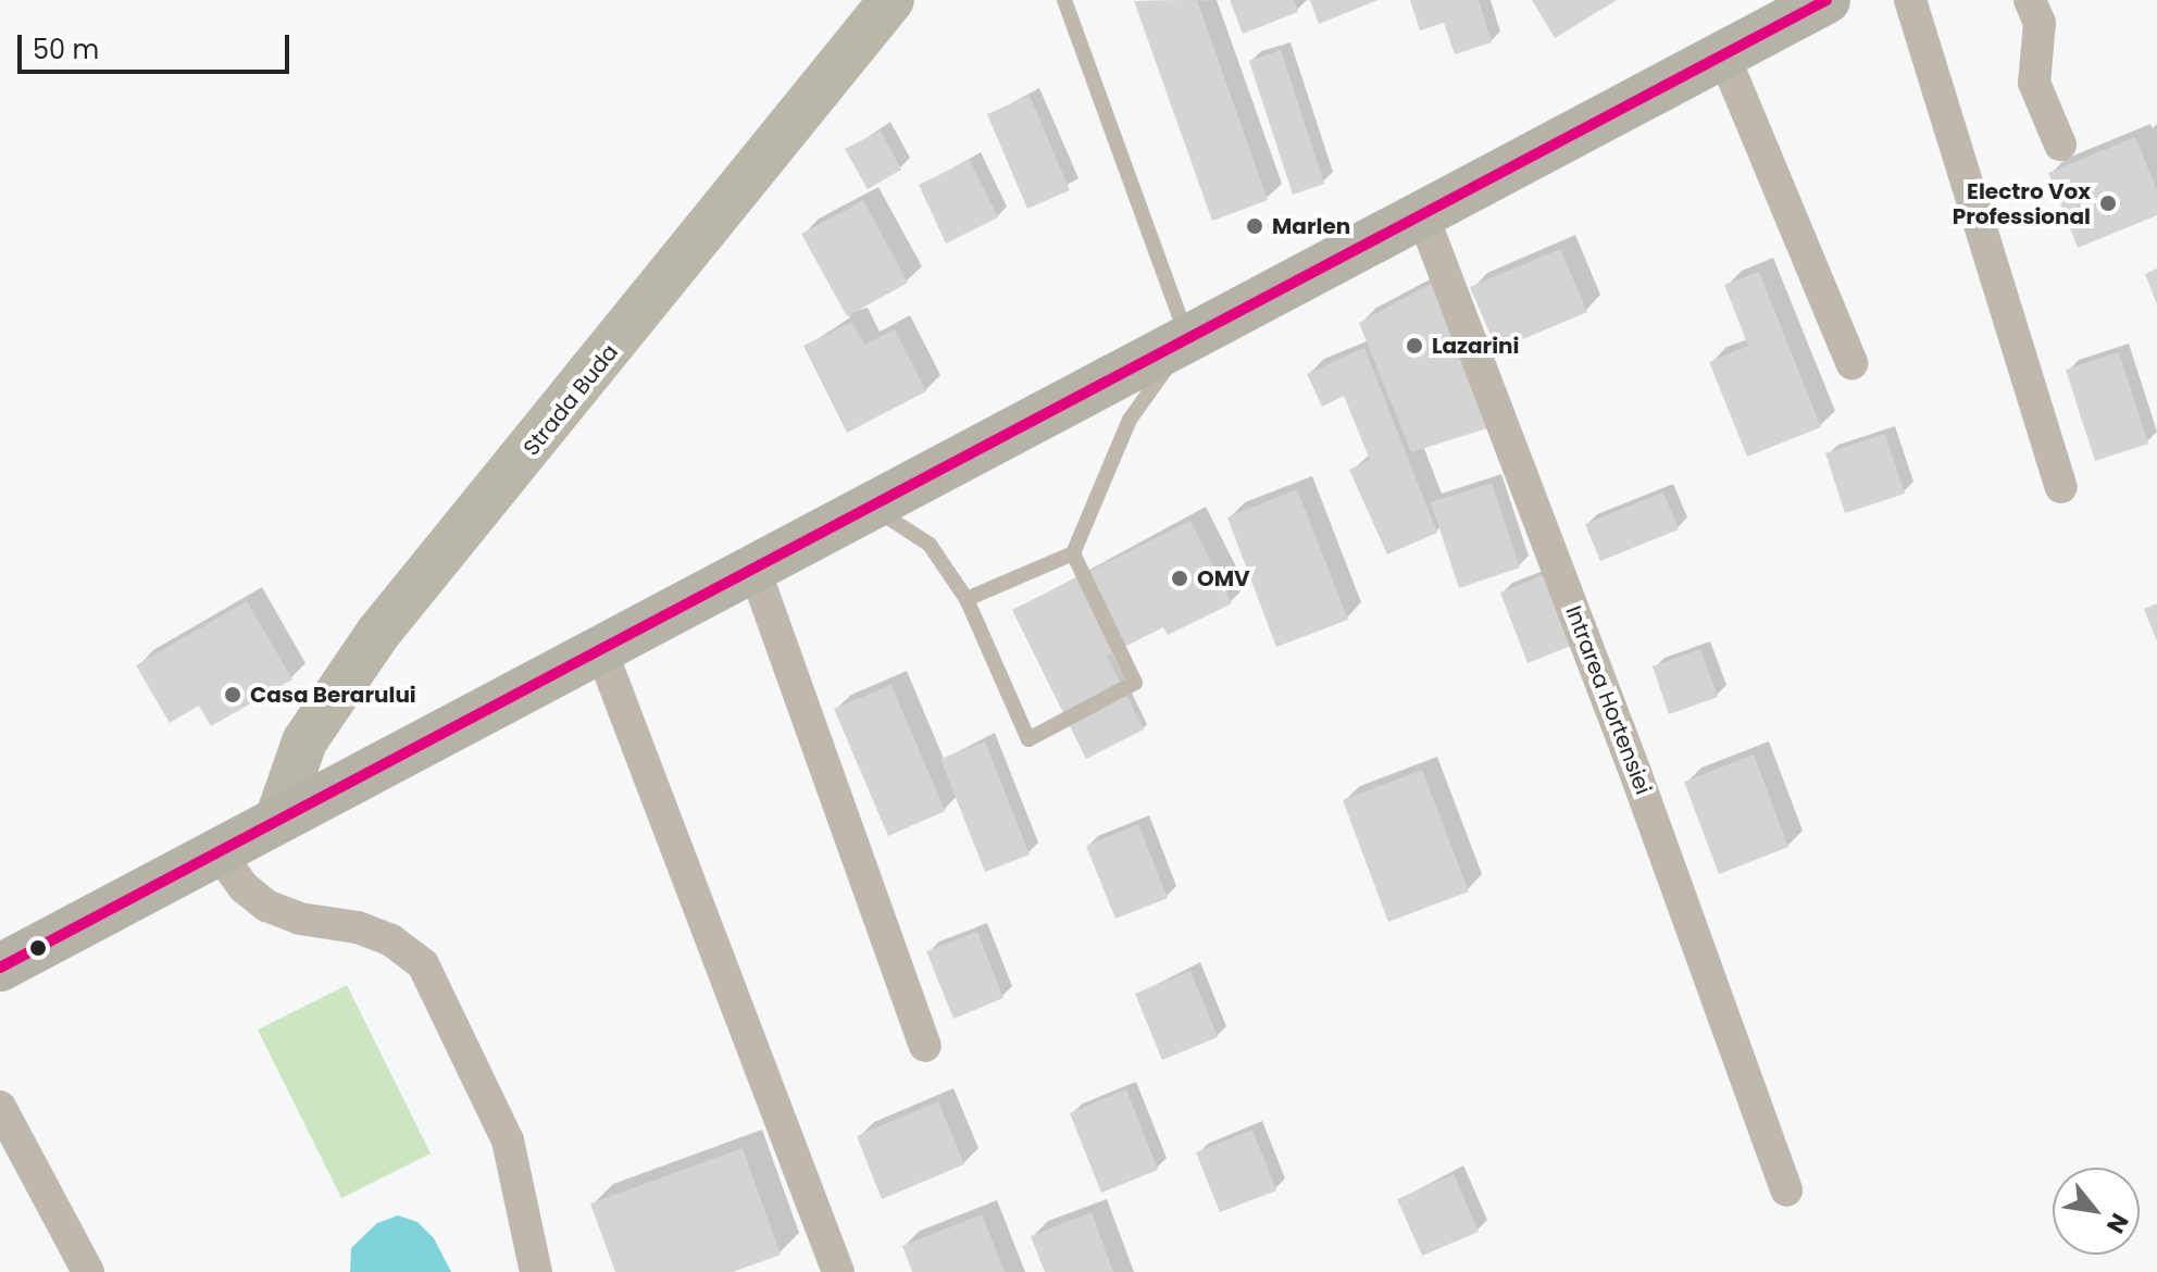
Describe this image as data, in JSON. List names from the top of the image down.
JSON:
{
  "streets": {
    "main road": ["Strada Buda"],
    "street": ["Intrarea Hortensiei"]
  },
  "places": [
    "Electro Vox Professional",
    "Marlen",
    "Lazarini",
    "OMV",
    "Casa Berarului"
  ],
  "scale_bar": "50 m",
  "north": "bottom right"
}
